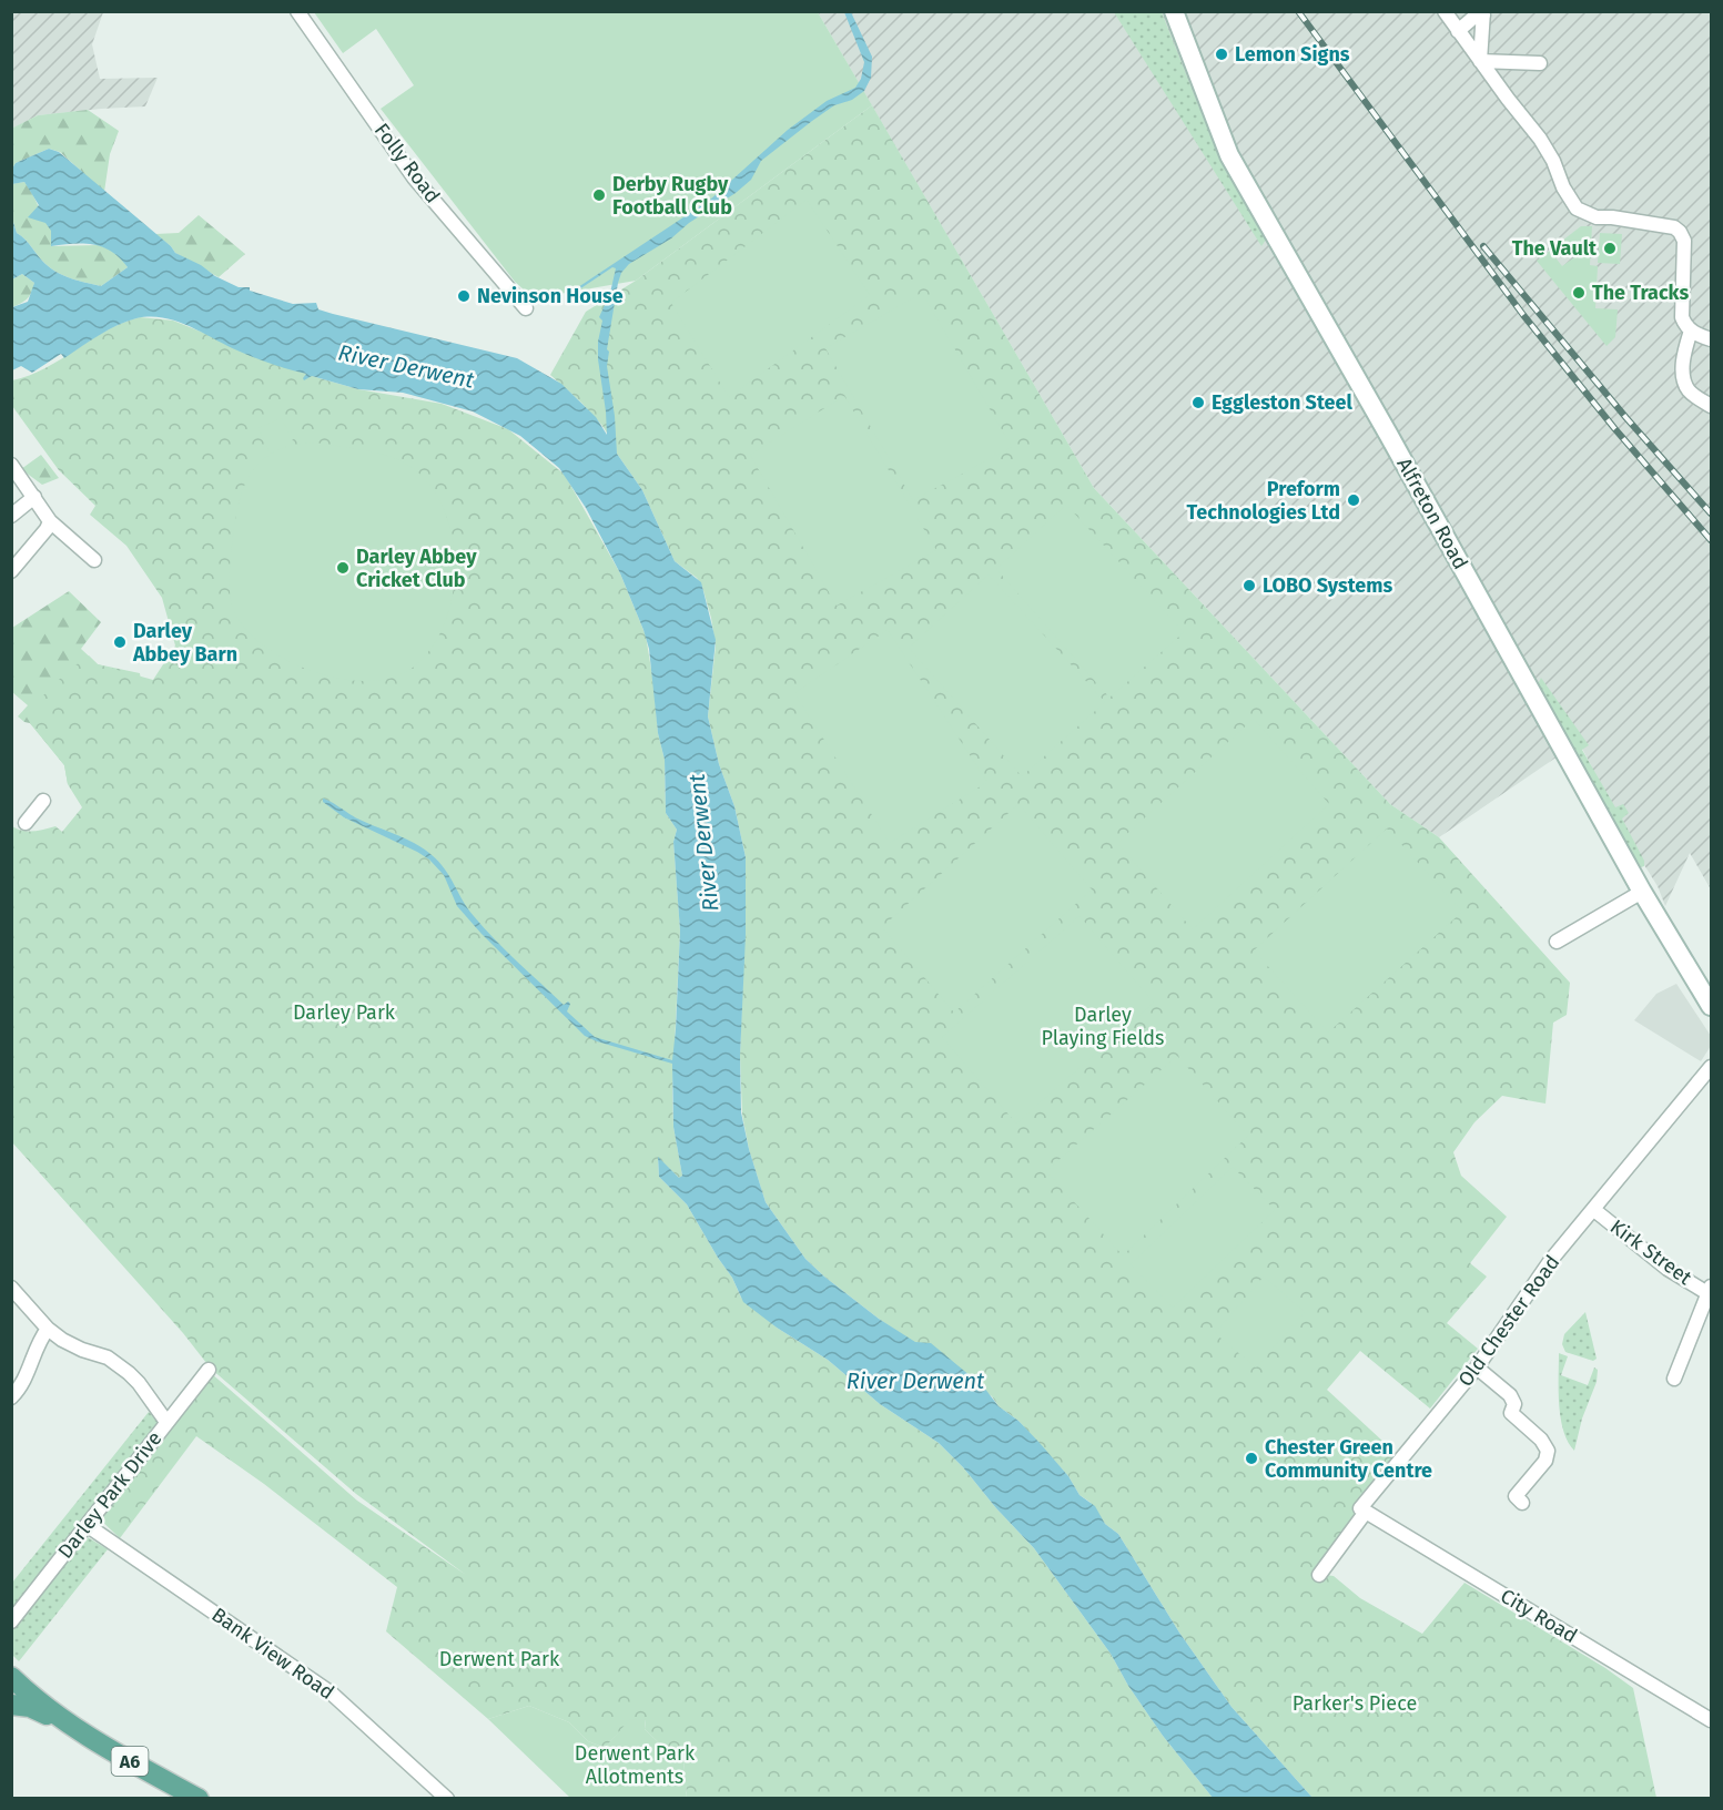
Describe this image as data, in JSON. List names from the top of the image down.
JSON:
{
  "streets": {
    "main road": ["A6"],
    "street": [
      "Folly Road",
      "Alfreton Road",
      "Kirk Street",
      "Old Chester Road",
      "Darley Park Drive",
      "City Road",
      "Bank View Road"
    ]
  },
  "crossings": [
    ["Kirk Street", "Old Chester Road"],
    ["Old Chester Road", "City Road"],
    ["Darley Park Drive", "Bank View Road"]
  ],
  "water": ["River Derwent"],
  "parks": [
    "Darley Park",
    "Darley Playing Fields",
    "Derwent Park",
    "Parker's Piece",
    "Derwent Park Allotments"
  ],
  "places": [
    "Lemon Signs",
    "Derby Rugby Football Club",
    "The Vault",
    "The Tracks",
    "Nevinson House",
    "Eggleston Steel",
    "Preform Technologies Ltd",
    "Darley Abbey Cricket Club",
    "LOBO Systems",
    "Darley Abbey Barn",
    "Chester Green Community Centre"
  ]
}
